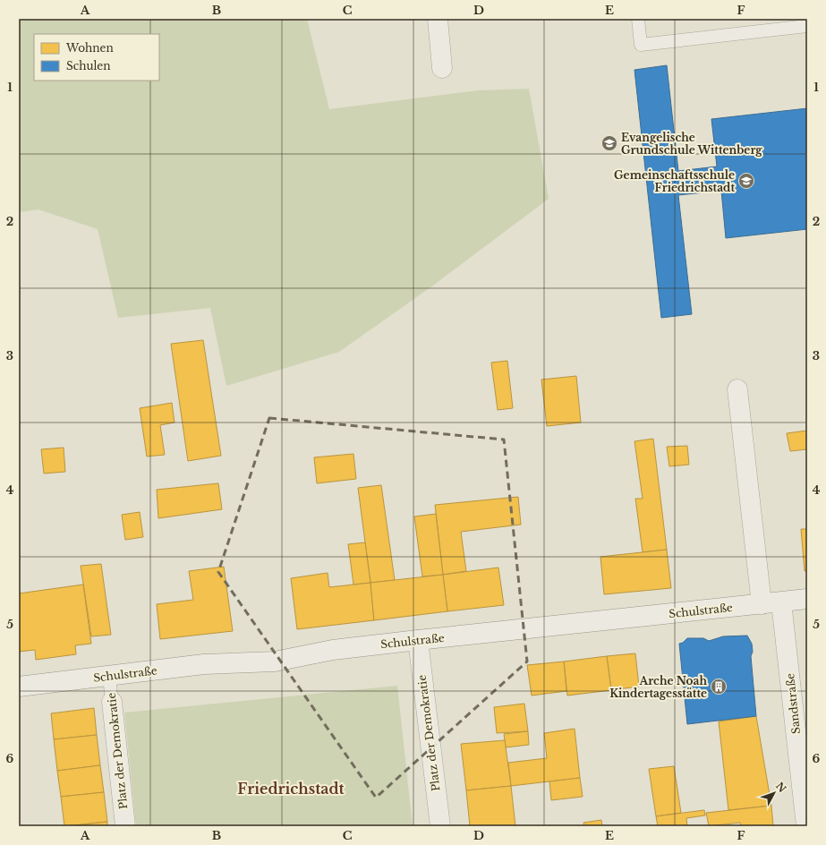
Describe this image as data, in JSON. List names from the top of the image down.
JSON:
{
  "streets": {
    "street": ["Schulstraße", "Sandstraße", "Platz der Demokratie"]
  },
  "crossings": [
    ["Schulstraße", "Sandstraße"],
    ["Schulstraße", "Platz der Demokratie"]
  ],
  "districts": ["Friedrichstadt"],
  "places": {
    "school or university": ["Evangelische Grundschule Wittenberg", "Gemeinschaftsschule Friedrichstadt"],
    "building": ["Arche Noah Kindertagesstätte"]
  },
  "legend": ["Wohnen", "Schulen"],
  "north": "top right",
  "grid": {
    "columns": [
      "A",
      "B",
      "C",
      "D",
      "E",
      "F"
    ],
    "rows": [
      "1",
      "2",
      "3",
      "4",
      "5",
      "6"
    ]
  }
}
